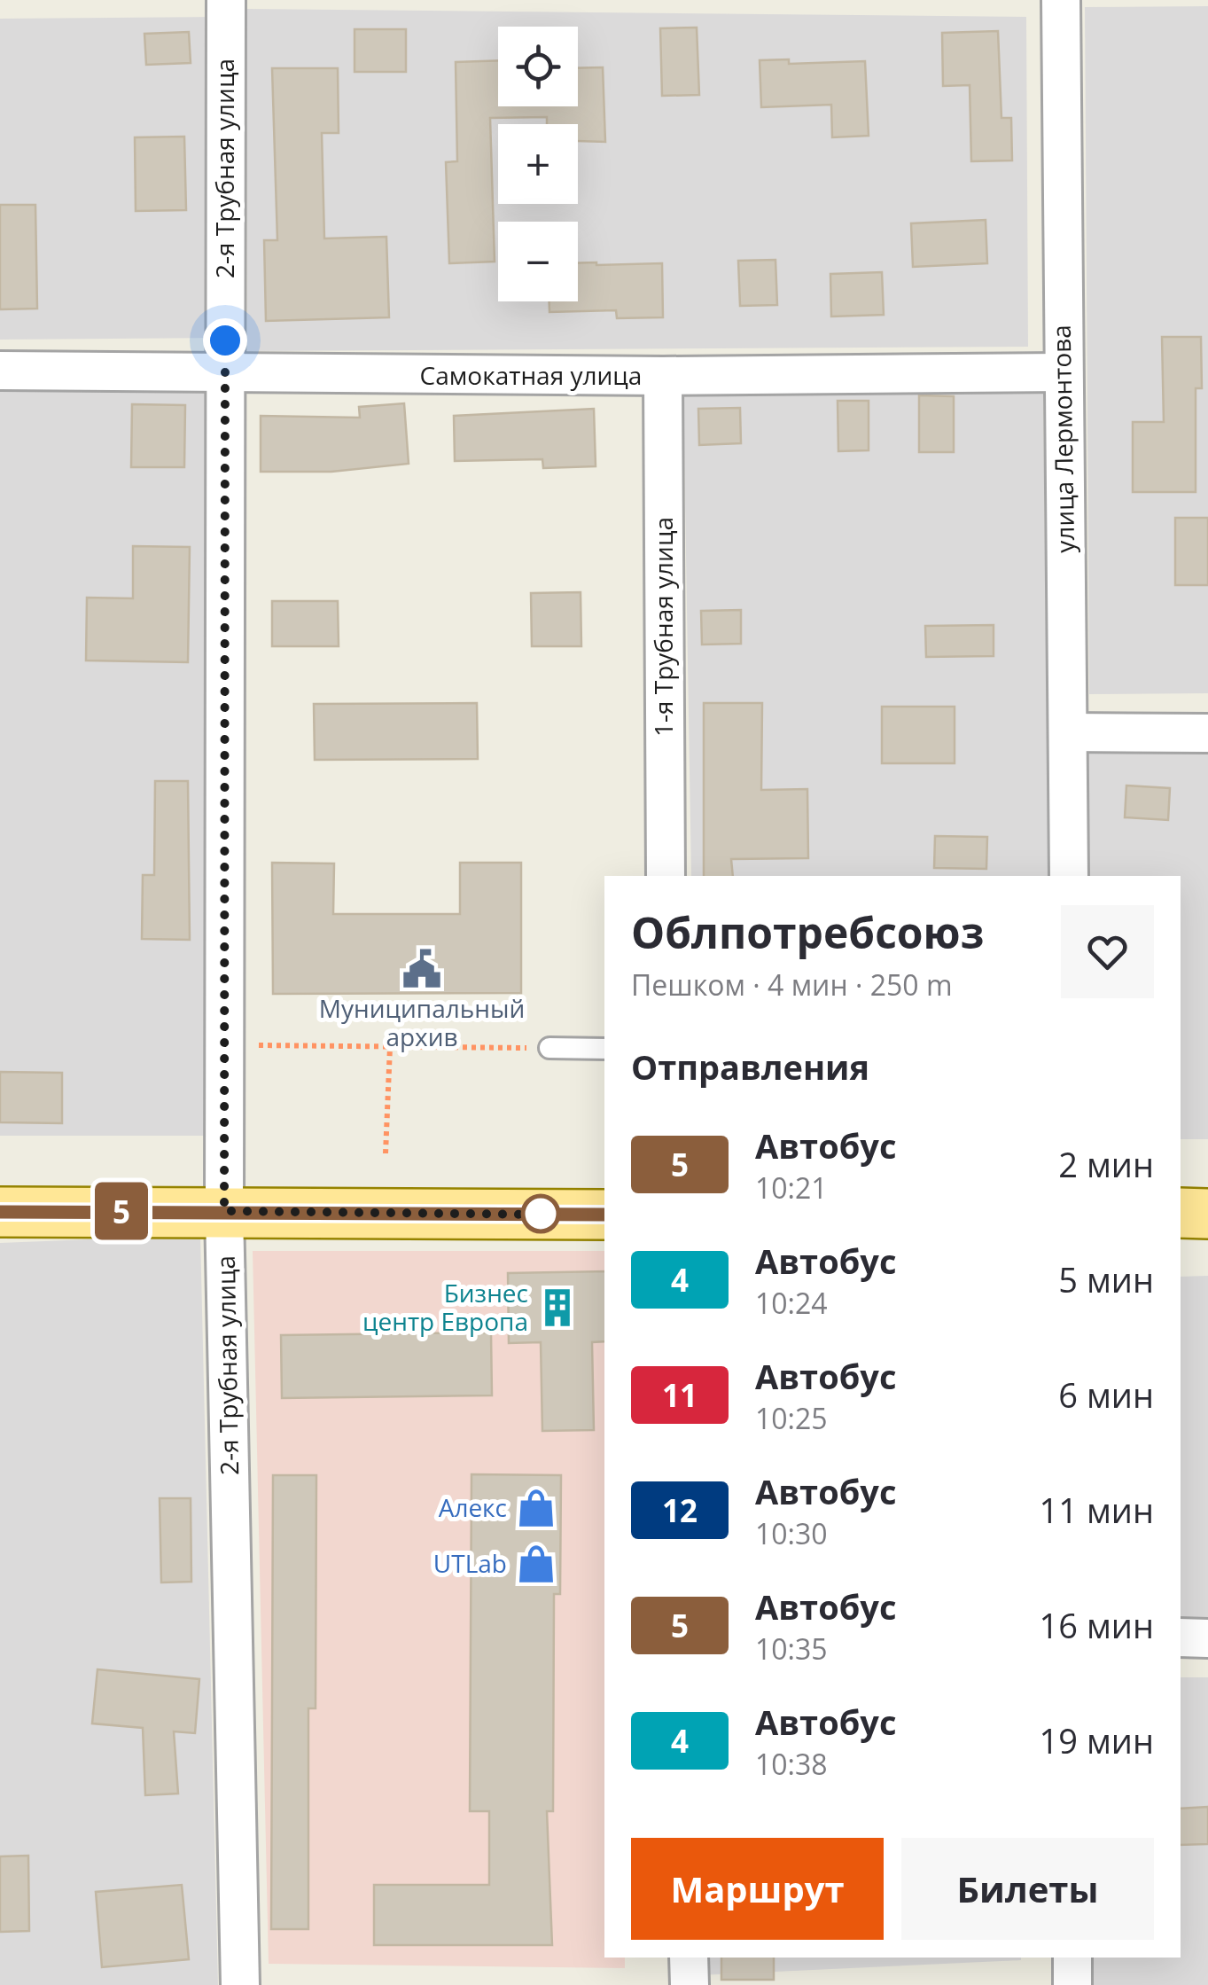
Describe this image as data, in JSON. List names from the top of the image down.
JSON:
{
  "streets": {
    "street": [
      "2-я Трубная улица",
      "Самокатная улица",
      "улица Лермонтова",
      "1-я Трубная улица"
    ]
  },
  "crossings": [
    ["2-я Трубная улица", "Самокатная улица"],
    ["Самокатная улица", "улица Лермонтова"],
    ["Самокатная улица", "1-я Трубная улица"]
  ],
  "places": {
    "public building": ["Муниципальный архив"],
    "building": ["Бизнес центр Европа"],
    "shop": ["Алекс", "UTLab"]
  },
  "lines": ["bus line 5"],
  "page": {
    "on_map": "5",
    "map_buttons": ["+", "−"],
    "heading": [
      ["Облпотребсоюз", "Пешком · 4 мин · 250 m"],
      "Отправления"
    ],
    "list": [
      {
        "mark": "5",
        "name": "Автобус",
        "note": "10:21",
        "value": "2 мин"
      },
      {
        "mark": "4",
        "name": "Автобус",
        "note": "10:24",
        "value": "5 мин"
      },
      {
        "mark": "11",
        "name": "Автобус",
        "note": "10:25",
        "value": "6 мин"
      },
      {
        "mark": "12",
        "name": "Автобус",
        "note": "10:30",
        "value": "11 мин"
      },
      {
        "mark": "5",
        "name": "Автобус",
        "note": "10:35",
        "value": "16 мин"
      },
      {
        "mark": "4",
        "name": "Автобус",
        "note": "10:38",
        "value": "19 мин"
      }
    ],
    "buttons": ["Маршрут", "Билеты"]
  }
}
